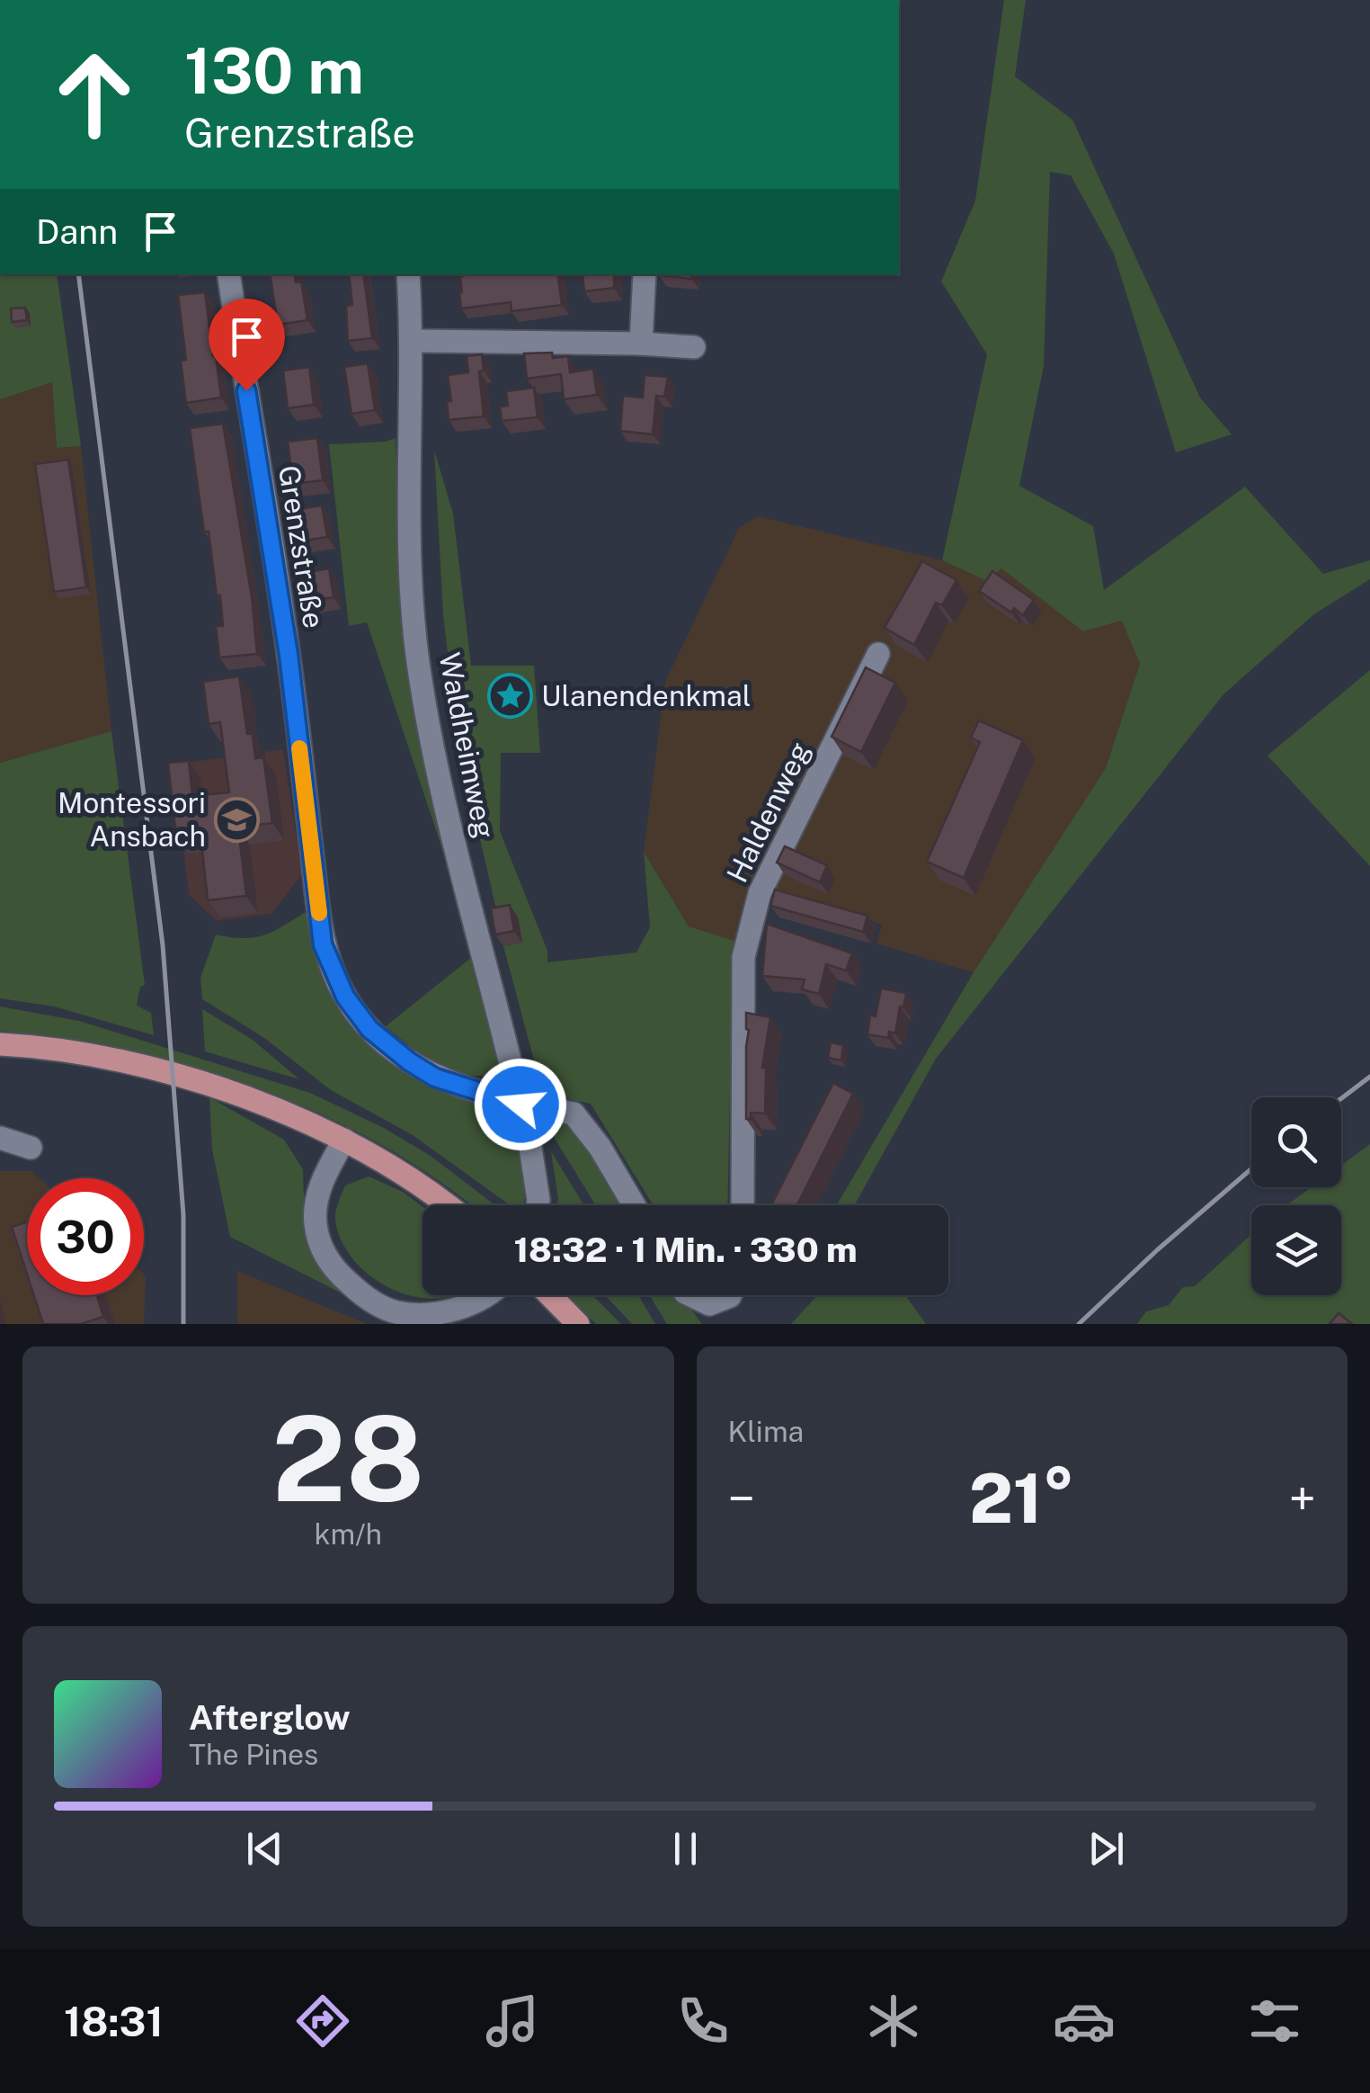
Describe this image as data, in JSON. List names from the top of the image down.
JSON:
{
  "streets": {
    "street": ["Grenzstraße", "Waldheimweg", "Haldenweg"]
  },
  "crossings": [
    ["Grenzstraße", "Waldheimweg"]
  ],
  "places": {
    "place": ["Ulanendenkmal"],
    "school or university": ["Montessori Ansbach"]
  },
  "page": {
    "turn": ["130 m", "Grenzstraße"],
    "then": "Dann",
    "limit": "30",
    "trip": "18:32 · 1 Min. · 330 m",
    "tile": [
      ["28", "km/h"],
      "Klima"
    ],
    "heat": ["−", "21°", "+"],
    "song": ["Afterglow", "The Pines"],
    "tabs": "18:31"
  }
}
